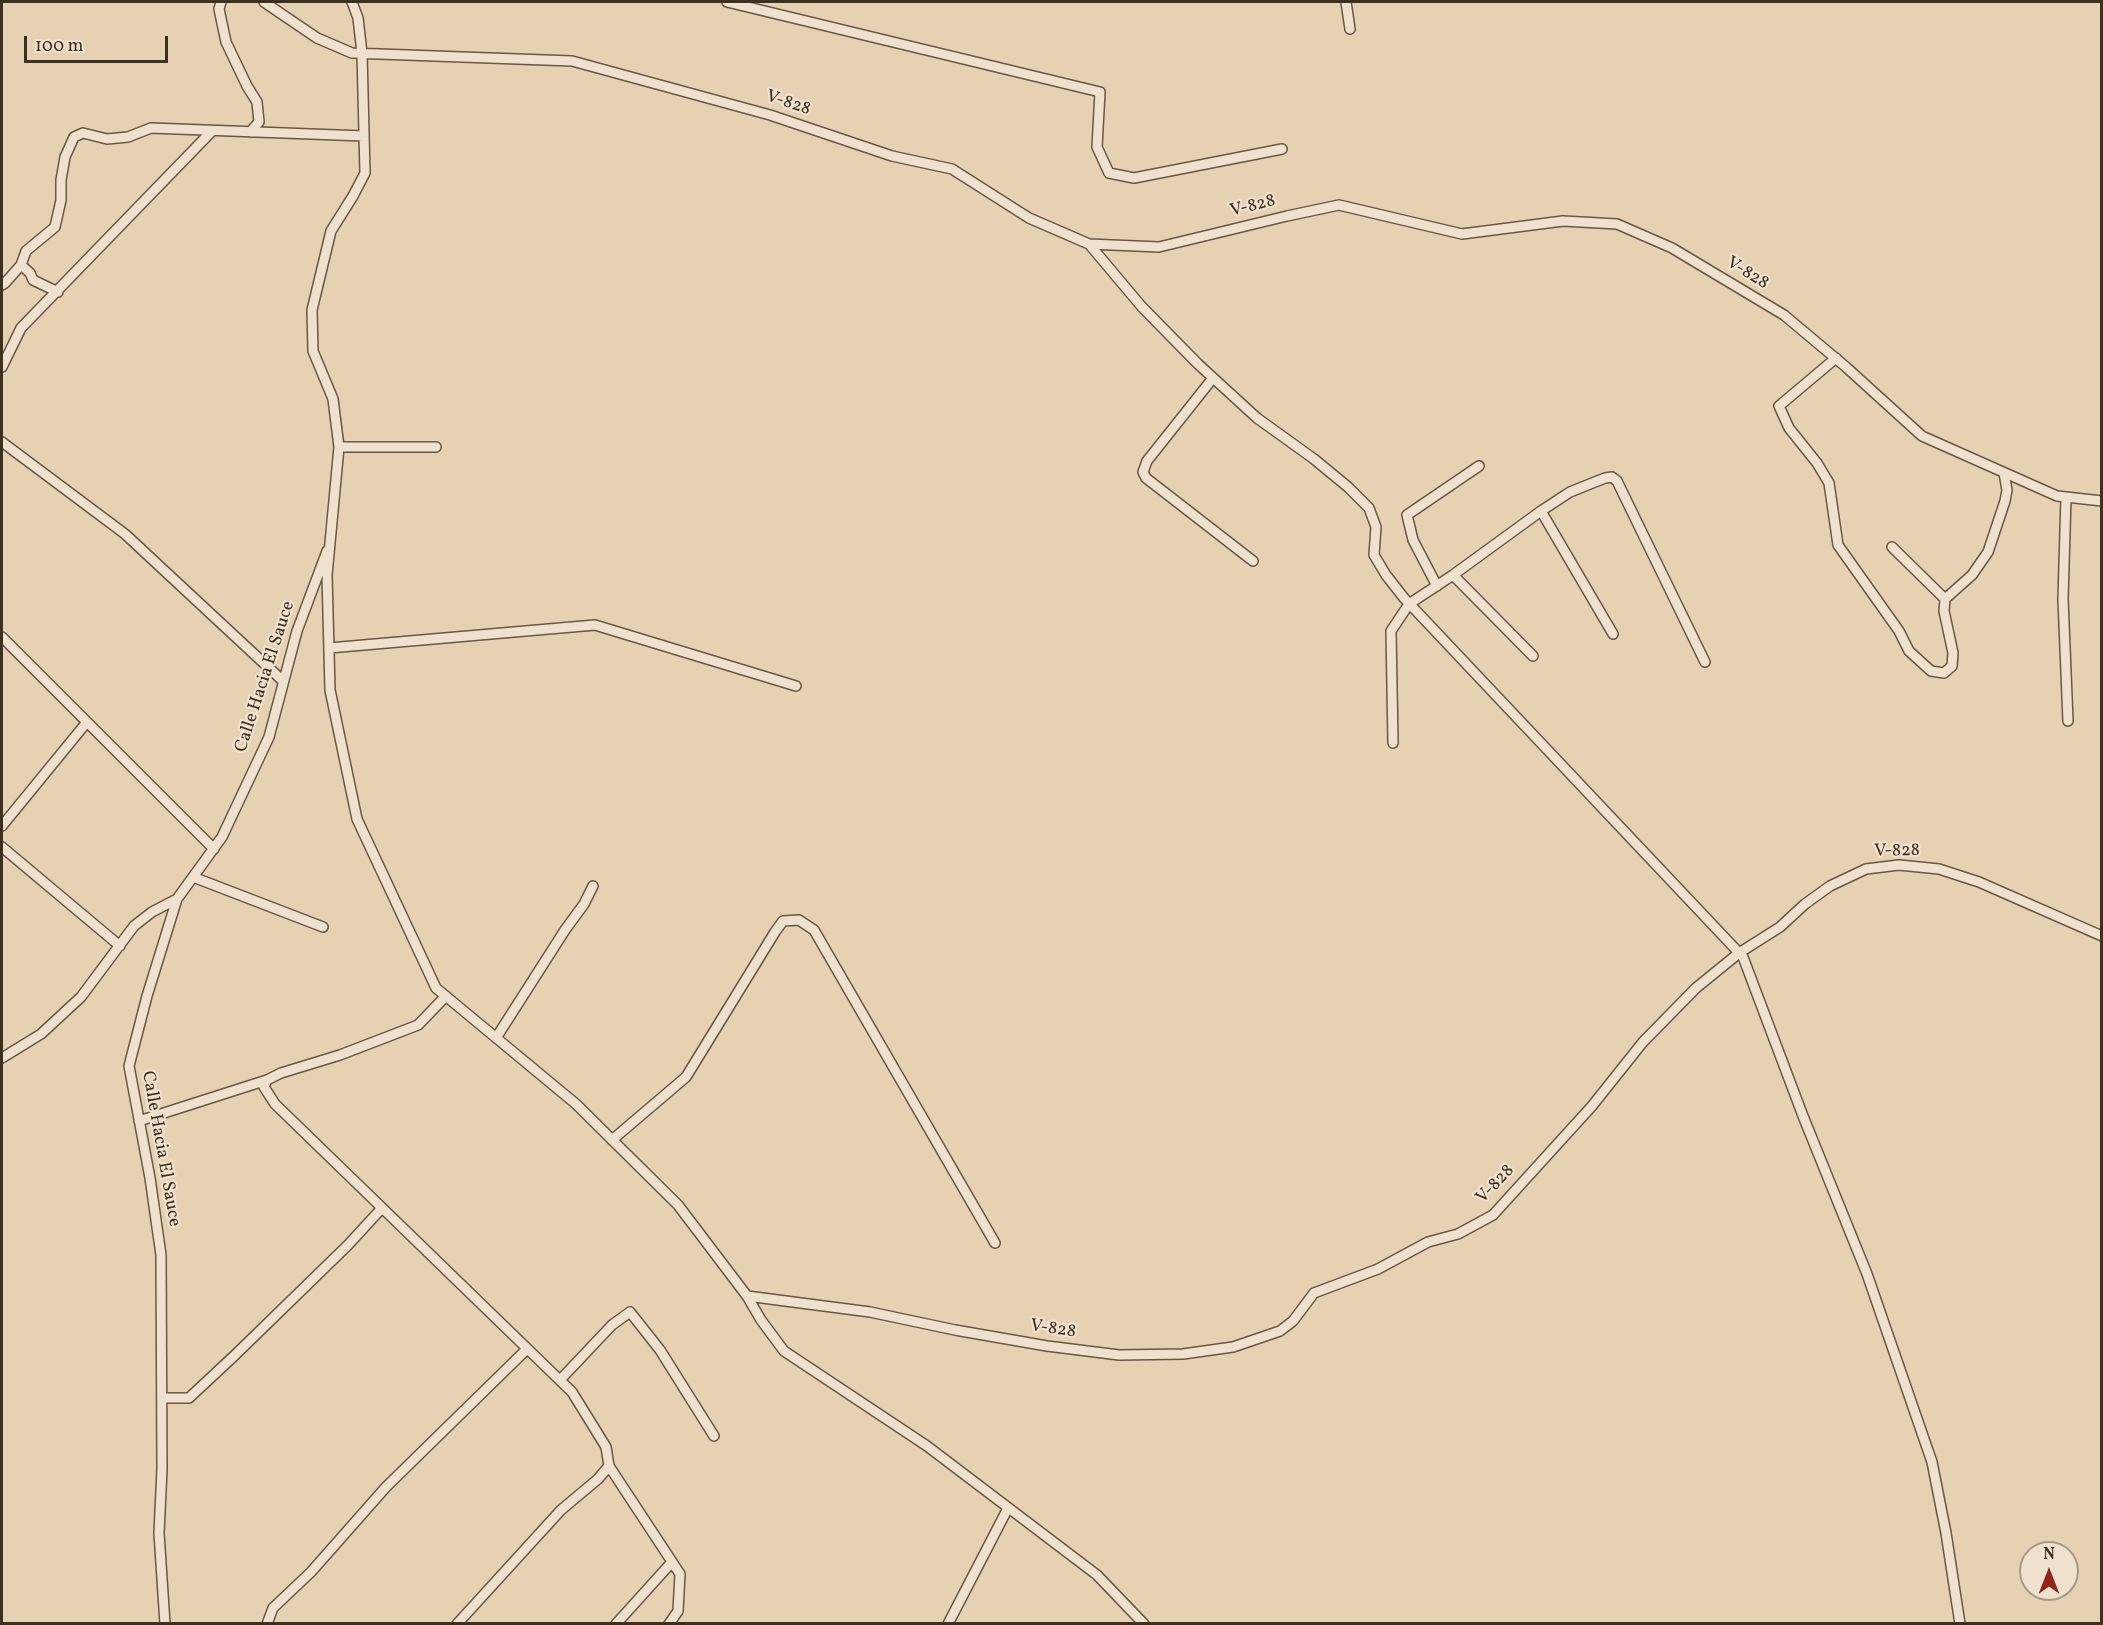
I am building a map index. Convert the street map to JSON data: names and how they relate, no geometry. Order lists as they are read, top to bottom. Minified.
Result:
{"streets":{"street":["V-828","Calle Hacia El Sauce"]},"scale_bar":"100 m","north":"top"}
